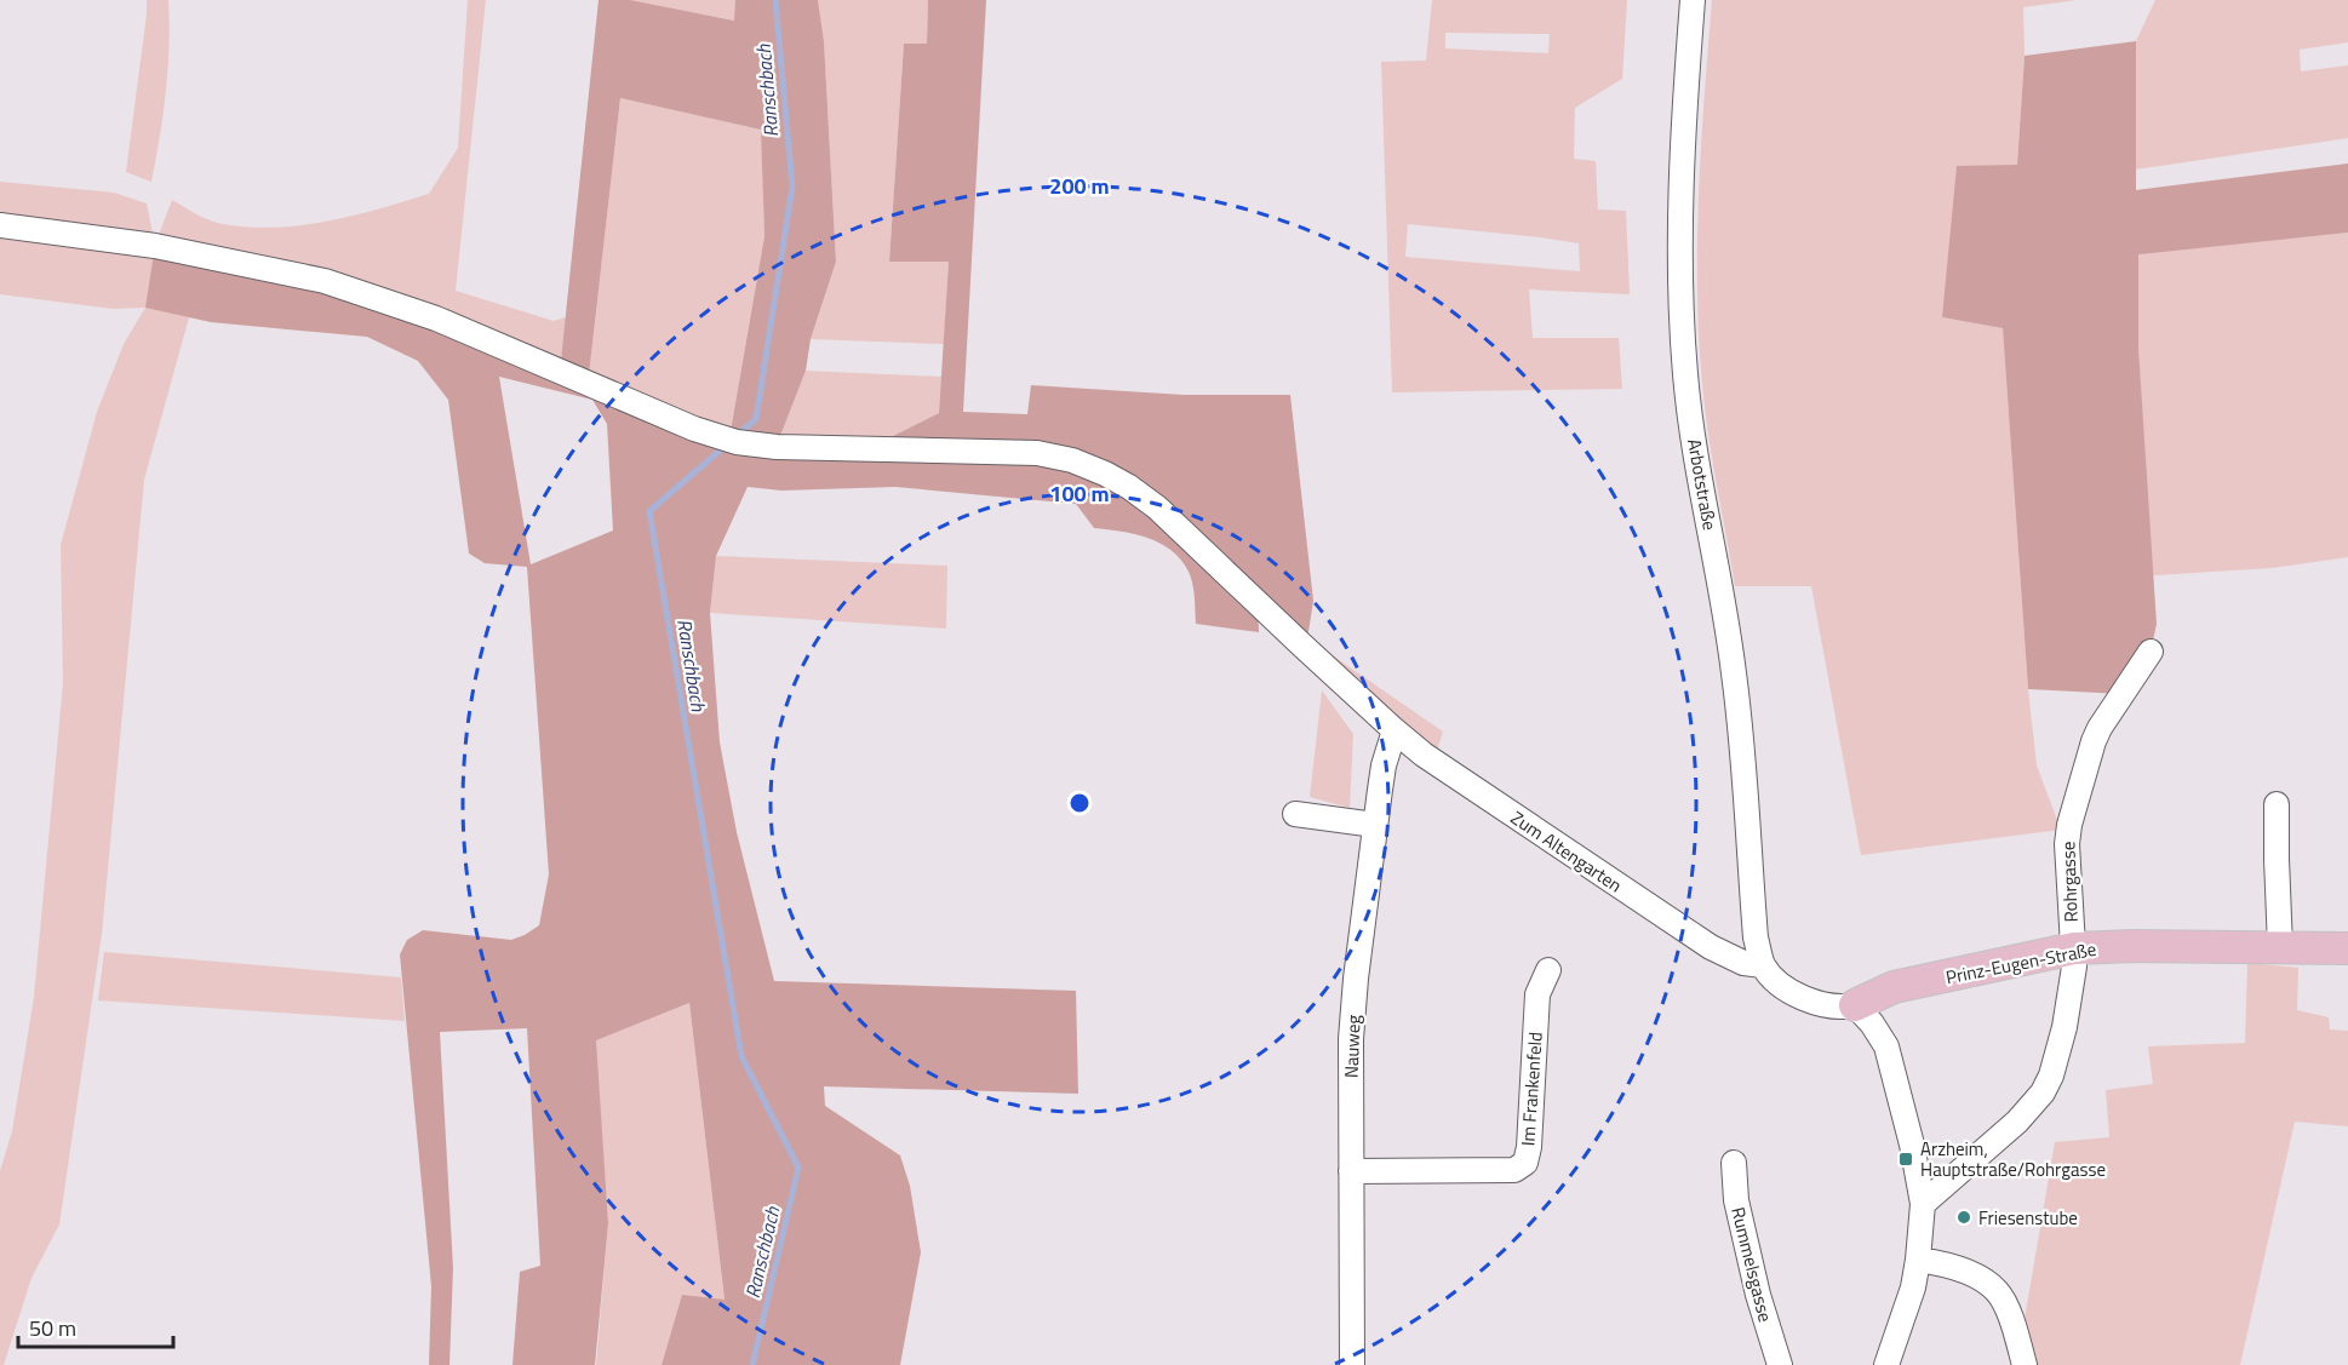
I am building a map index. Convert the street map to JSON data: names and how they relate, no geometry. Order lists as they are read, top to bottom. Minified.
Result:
{"streets":{"main road":["Prinz-Eugen-Straße"],"street":["Arbotstraße","Zum Altengarten","Rohrgasse","Nauweg","Im Frankenfeld","Rummelsgasse"]},"crossings":[["Arbotstraße","Zum Altengarten"],["Zum Altengarten","Prinz-Eugen-Straße"],["Zum Altengarten","Nauweg"],["Rohrgasse","Prinz-Eugen-Straße"],["Nauweg","Im Frankenfeld"]],"water":["Ranschbach"],"places":{"transit":["Arzheim, Hauptstraße/Rohrgasse"],"other":["Friesenstube"]},"scale_bar":"50 m","rings":["200 m","100 m"]}
